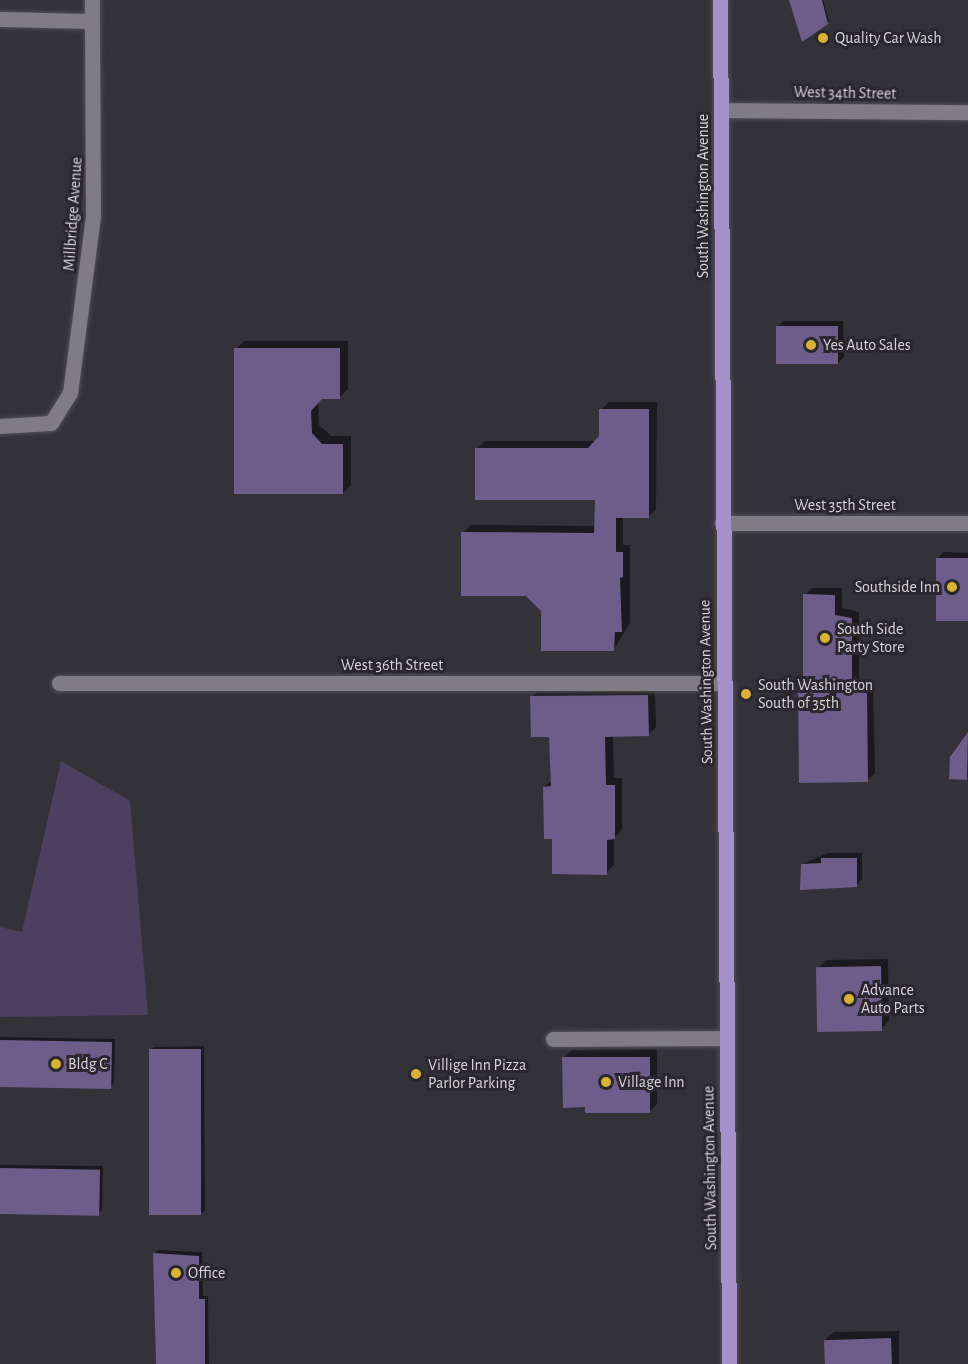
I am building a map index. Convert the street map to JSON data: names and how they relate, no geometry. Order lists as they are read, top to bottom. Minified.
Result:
{"streets":{"main road":["South Washington Avenue"],"street":["West 34th Street","Millbridge Avenue","West 35th Street","West 36th Street"]},"crossings":[["West 34th Street","South Washington Avenue"],["South Washington Avenue","West 35th Street"],["South Washington Avenue","West 36th Street"]],"places":["Quality Car Wash","Yes Auto Sales","Southside Inn","South Side Party Store","South Washington South of 35th","Advance Auto Parts","Bldg C","Villige Inn Pizza Parlor Parking","Village Inn","Office"]}
